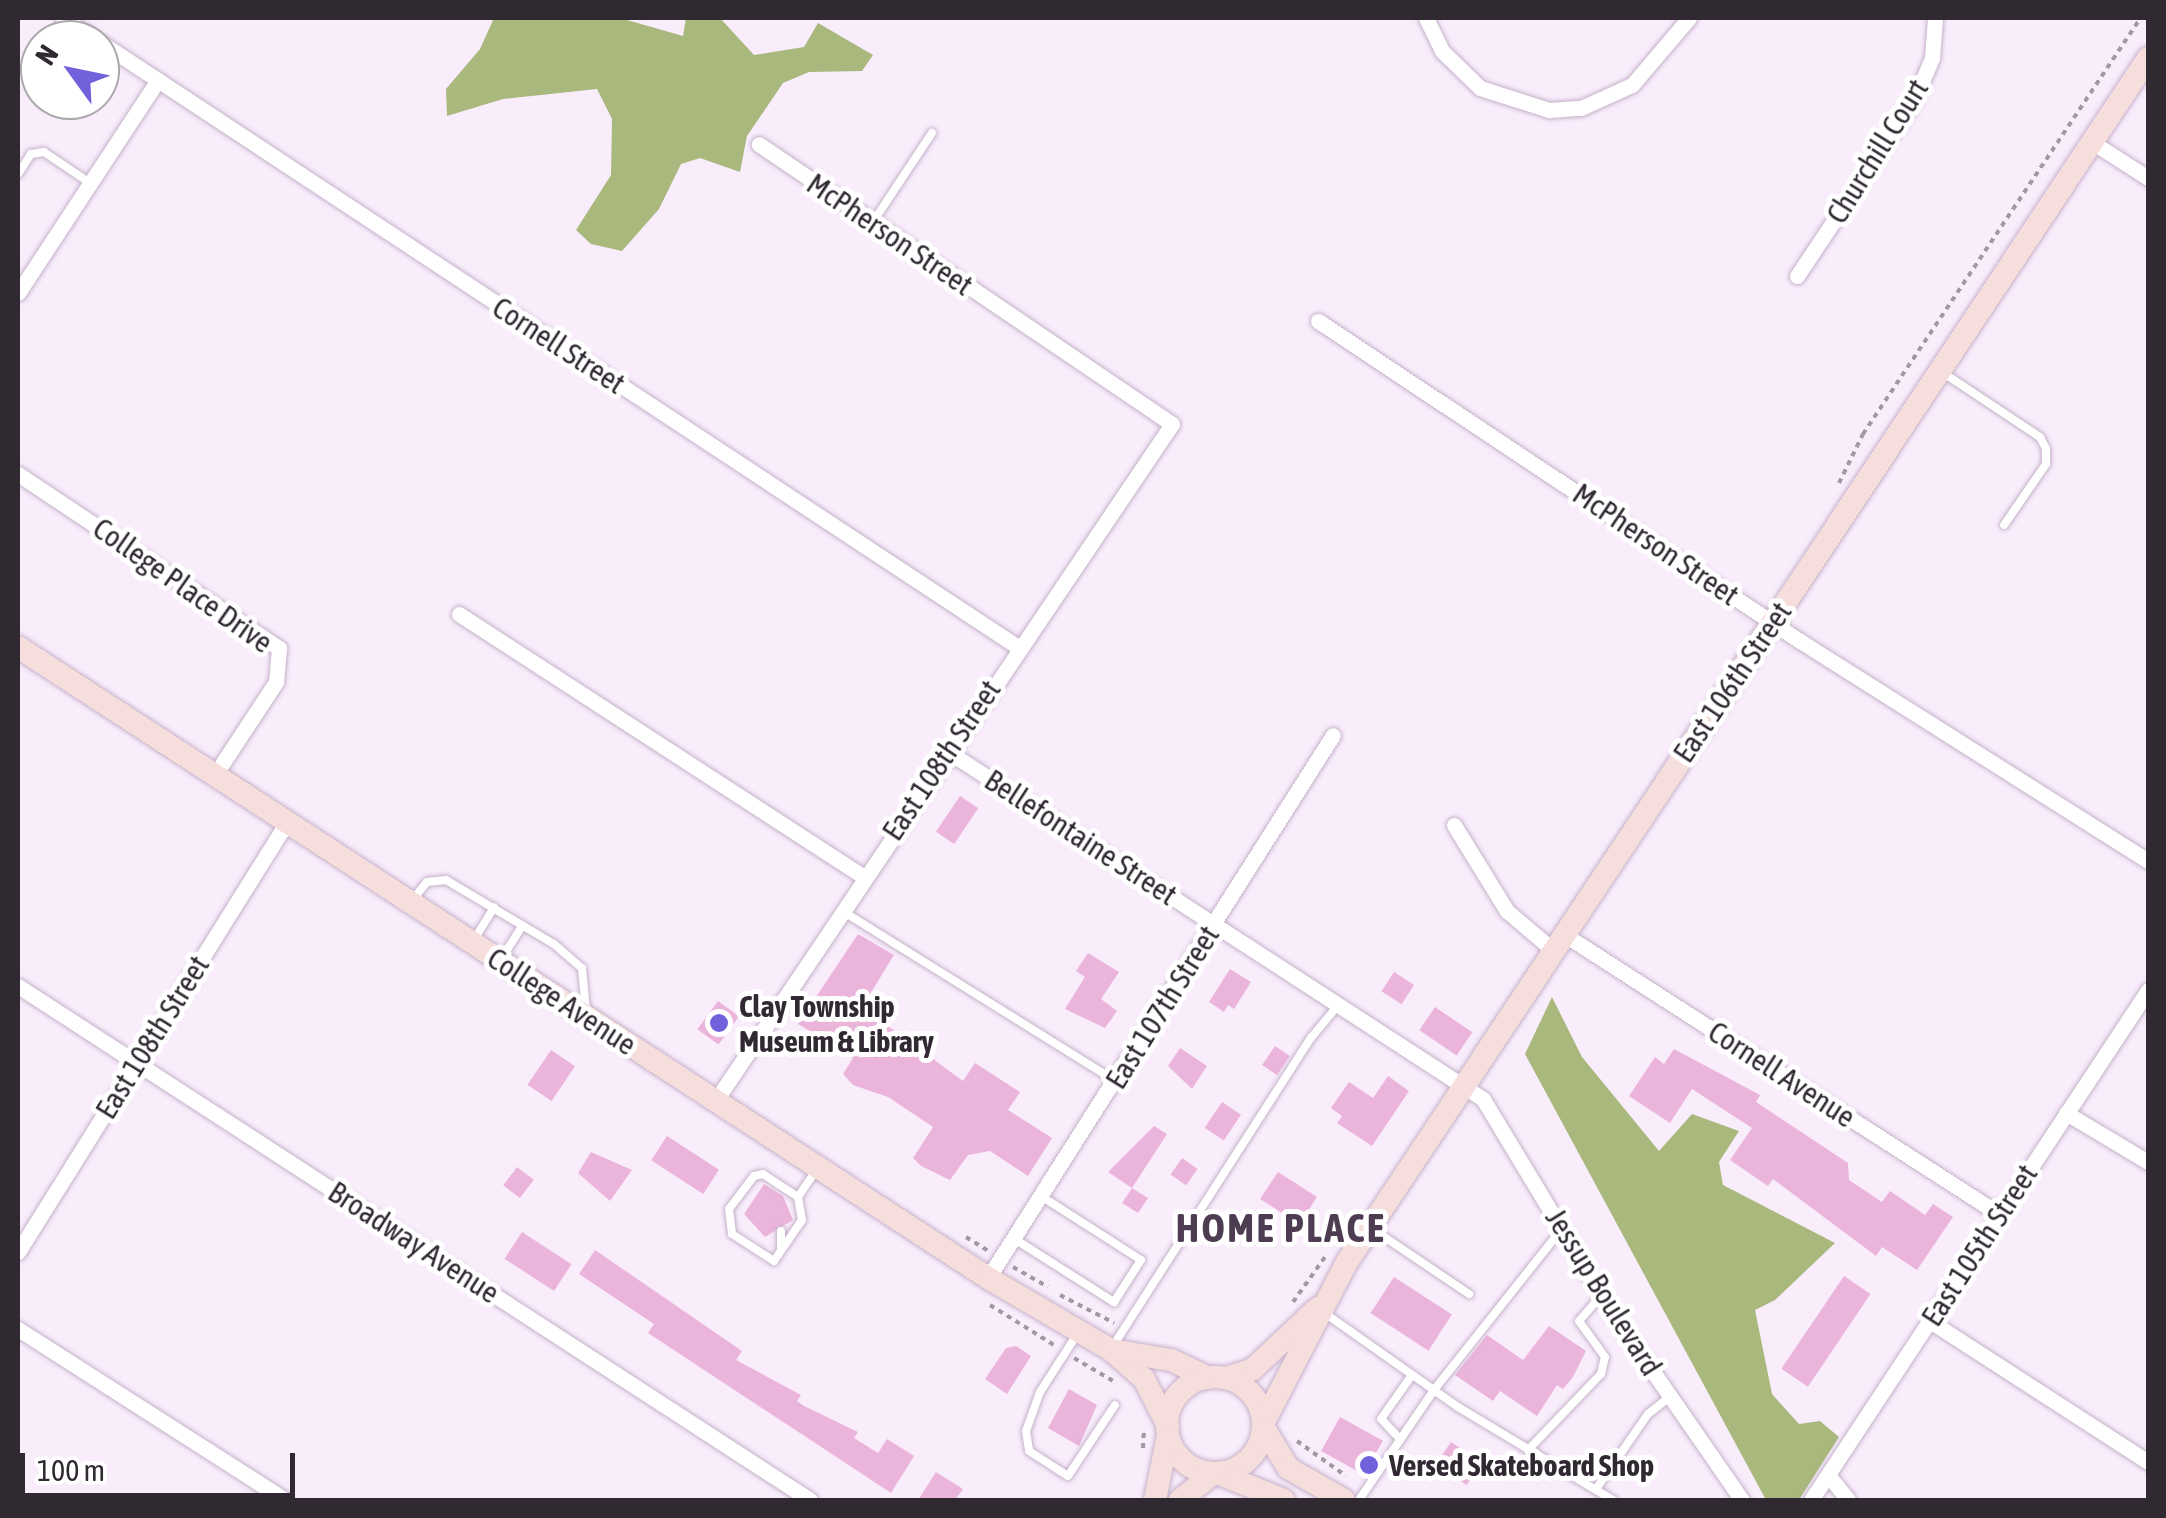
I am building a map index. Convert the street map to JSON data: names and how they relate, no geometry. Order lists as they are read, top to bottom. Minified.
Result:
{"streets":{"main road":["East 106th Street","College Avenue"],"street":["Churchill Court","McPherson Street","Cornell Street","College Place Drive","East 108th Street","Bellefontaine Street","East 107th Street","Cornell Avenue","Broadway Avenue","East 105th Street","Jessup Boulevard"]},"crossings":[["McPherson Street","East 106th Street"],["McPherson Street","East 108th Street"],["Cornell Street","East 108th Street"],["College Place Drive","College Avenue"],["East 106th Street","Bellefontaine Street"],["East 106th Street","College Avenue"],["East 106th Street","Cornell Avenue"],["East 106th Street","Jessup Boulevard"],["East 108th Street","Bellefontaine Street"],["East 108th Street","College Avenue"],["East 108th Street","Broadway Avenue"],["Bellefontaine Street","East 107th Street"],["Bellefontaine Street","Jessup Boulevard"],["College Avenue","East 107th Street"],["Cornell Avenue","East 105th Street"]],"districts":["HOME PLACE"],"places":["Clay Township Museum & Library","Versed Skateboard Shop"],"scale_bar":"100 m","north":"top left"}
